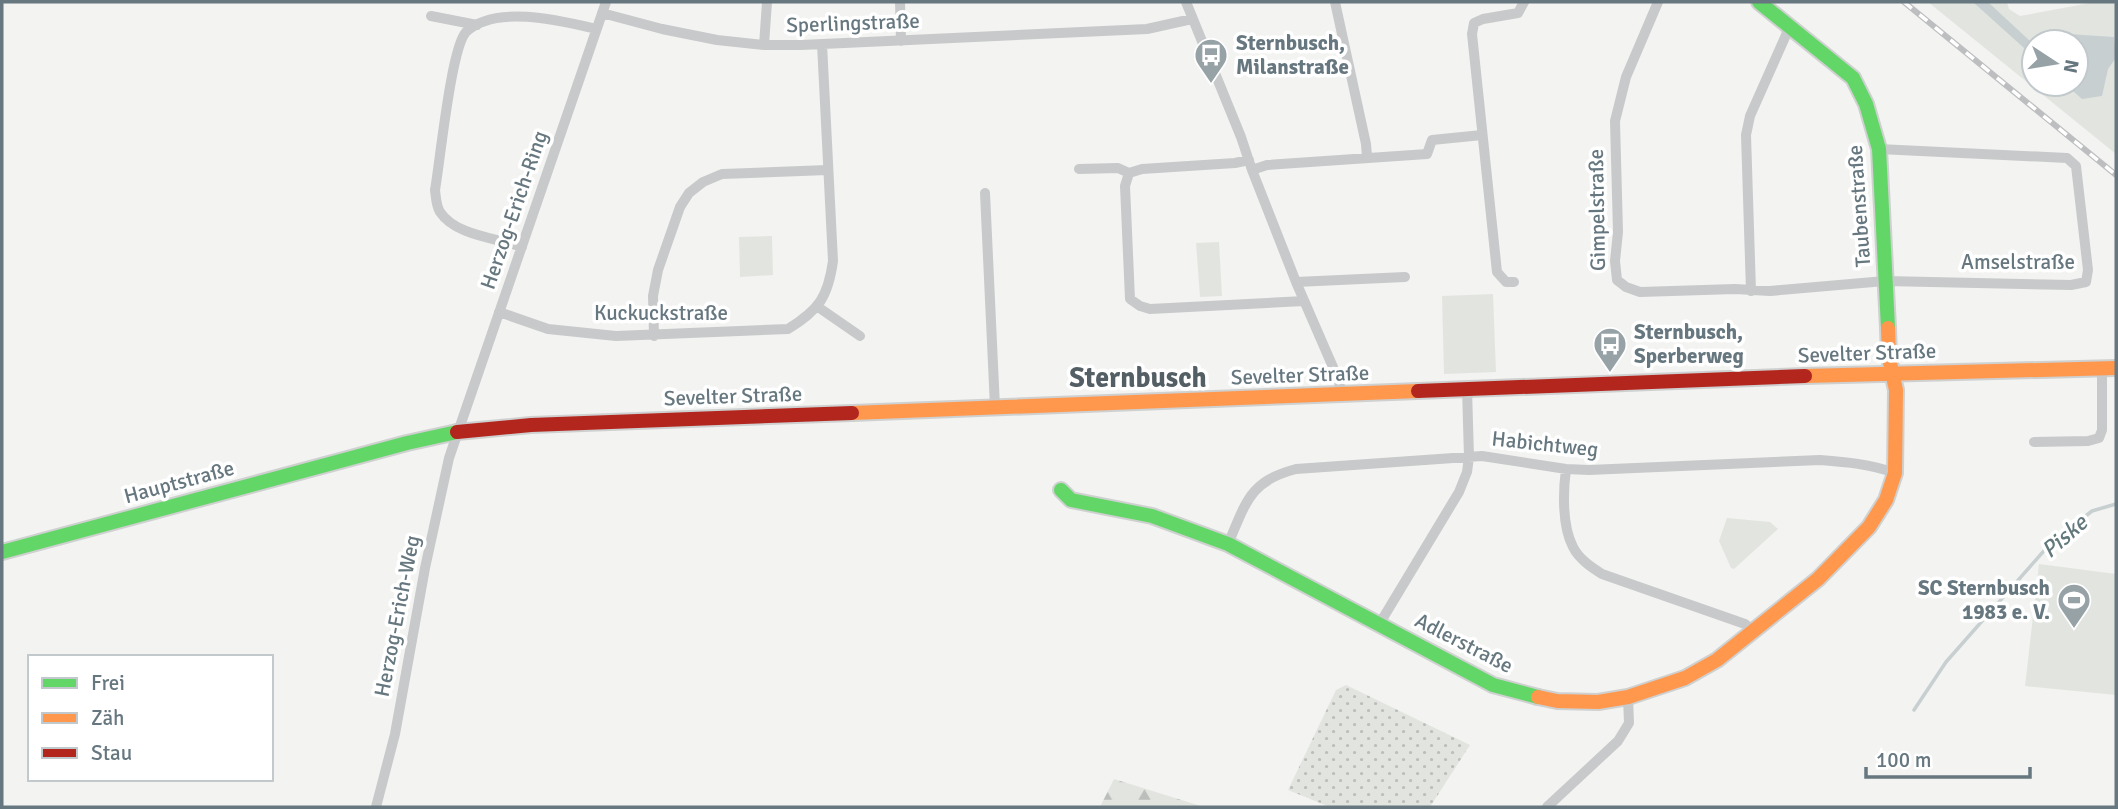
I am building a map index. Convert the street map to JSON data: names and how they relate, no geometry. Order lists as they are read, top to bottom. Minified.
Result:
{"streets":{"street":["Sperlingstraße","Taubenstraße","Herzog-Erich-Ring","Gimpelstraße","Amselstraße","Kuckuckstraße","Sevelter Straße","Habichtweg","Hauptstraße","Herzog-Erich-Weg","Adlerstraße"]},"crossings":[["Sperlingstraße","Herzog-Erich-Ring"],["Taubenstraße","Gimpelstraße"],["Taubenstraße","Amselstraße"],["Taubenstraße","Sevelter Straße"],["Taubenstraße","Adlerstraße"],["Herzog-Erich-Ring","Kuckuckstraße"],["Herzog-Erich-Ring","Sevelter Straße"],["Herzog-Erich-Ring","Herzog-Erich-Weg"],["Gimpelstraße","Amselstraße"],["Sevelter Straße","Hauptstraße"],["Sevelter Straße","Herzog-Erich-Weg"],["Sevelter Straße","Adlerstraße"],["Habichtweg","Adlerstraße"]],"districts":["Sternbusch"],"water":["Piske"],"places":{"bus stop":["Sternbusch, Milanstraße","Sternbusch, Sperberweg"],"sports":["SC Sternbusch 1983 e. V."]},"legend":["Frei","Zäh","Stau"],"scale_bar":"100 m","north":"right"}
